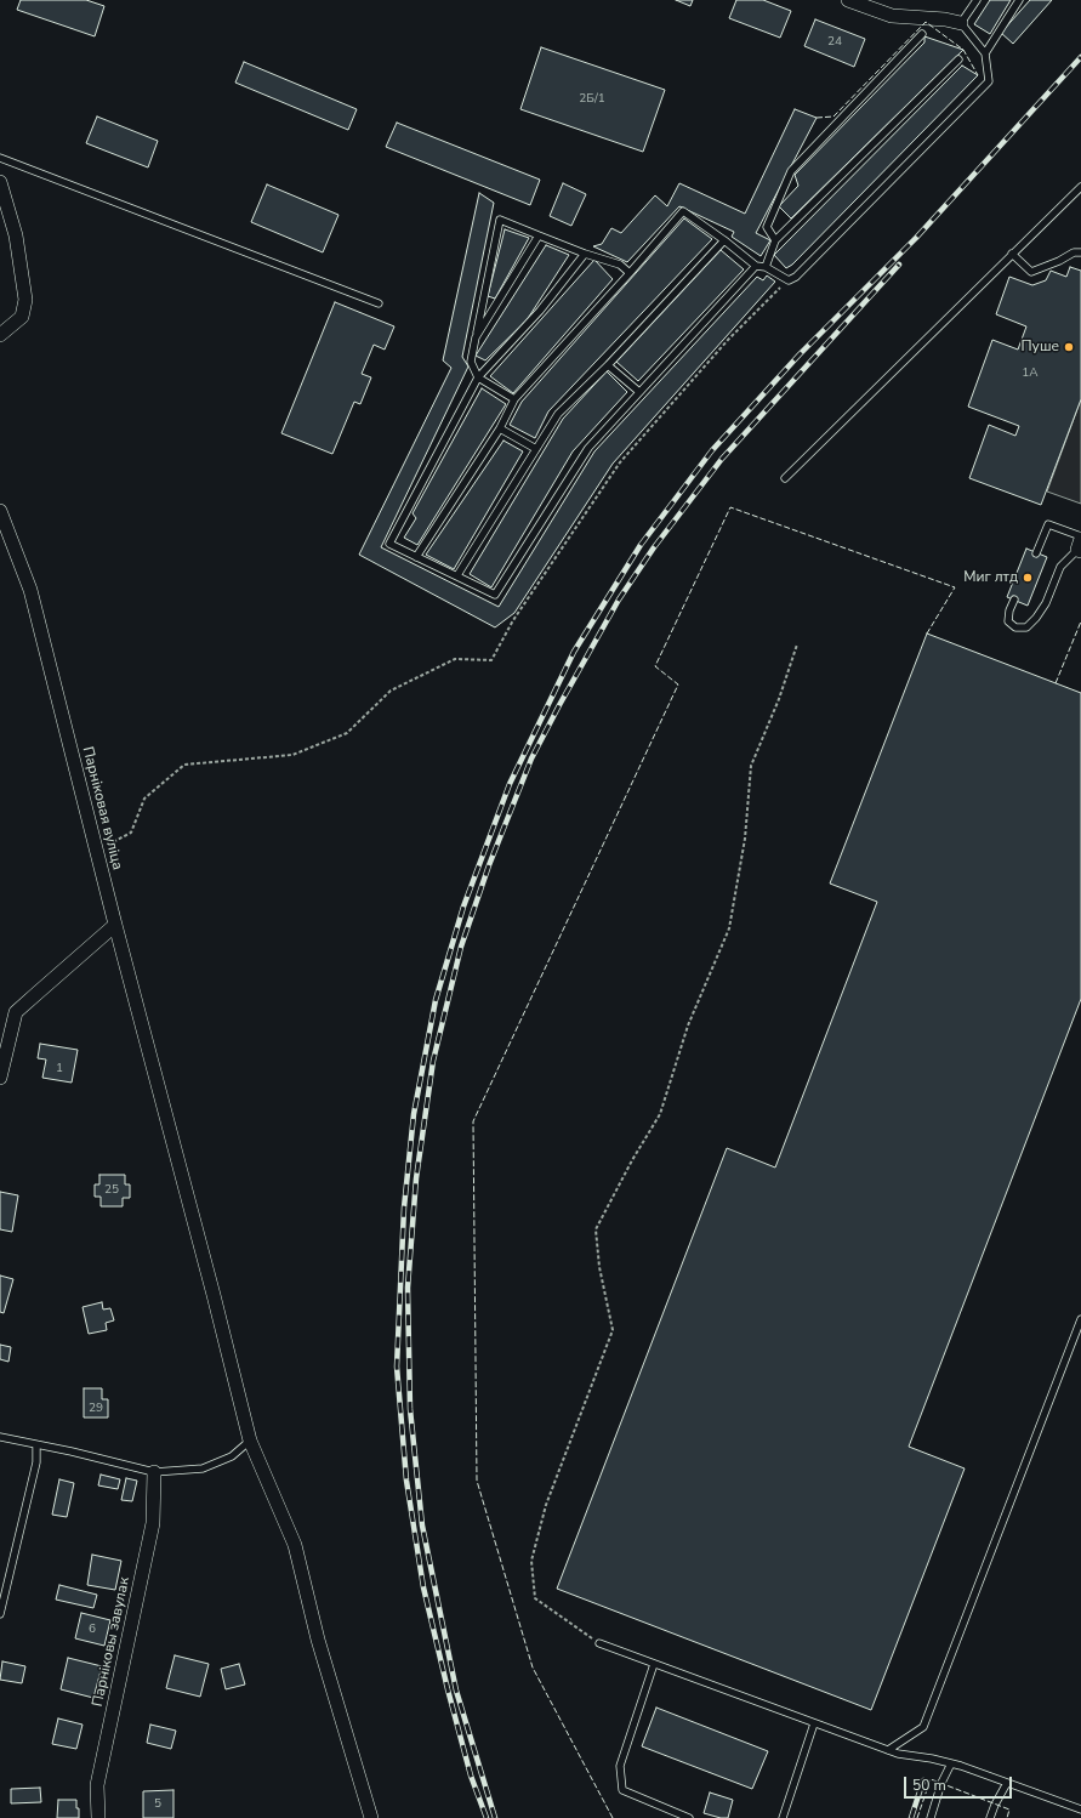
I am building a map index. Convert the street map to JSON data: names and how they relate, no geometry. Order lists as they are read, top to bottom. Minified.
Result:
{"streets":{"street":["Парніковая вуліца","Парніковы завулак"]},"places":["Пуше","Миг лтд"],"house_numbers":["24","2Б/1","1А","1","25","29","6","5"],"scale_bar":"50 m"}
